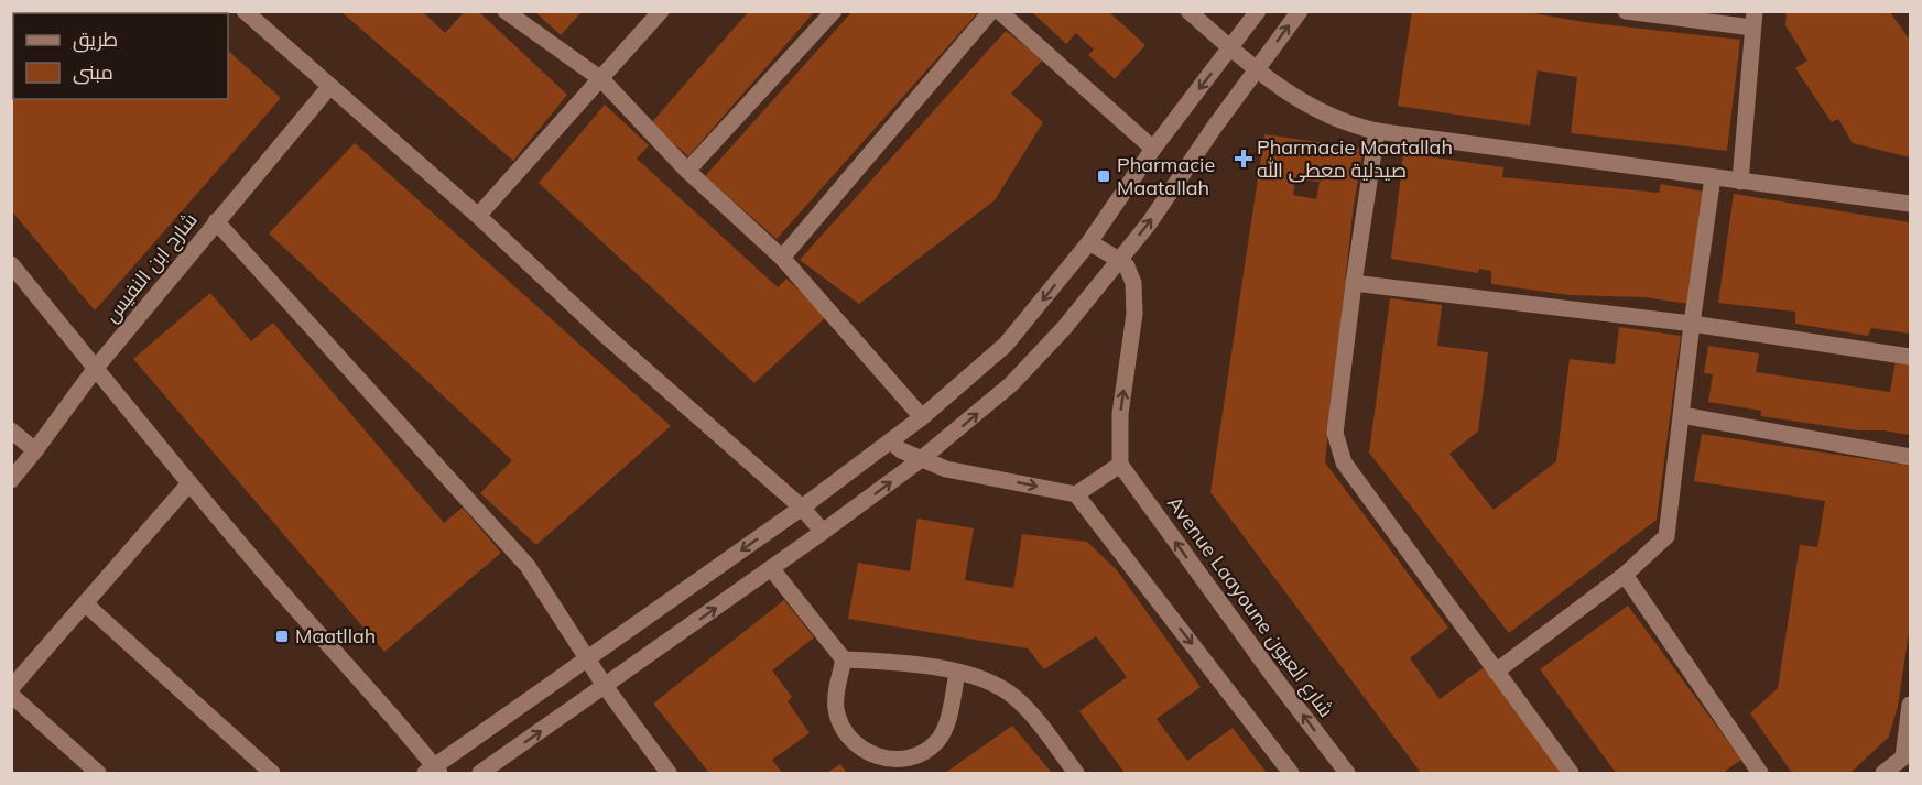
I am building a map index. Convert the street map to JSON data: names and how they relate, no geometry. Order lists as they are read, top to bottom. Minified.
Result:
{"streets":{"street":["شارح ابن النفيس","Avenue Laayoune شارع العيون"]},"places":{"health":["Pharmacie Maatallah صيدلية معطى الله"],"transit":["Pharmacie Maatallah","Maatllah"]},"legend":["طريق","مبنى"]}
